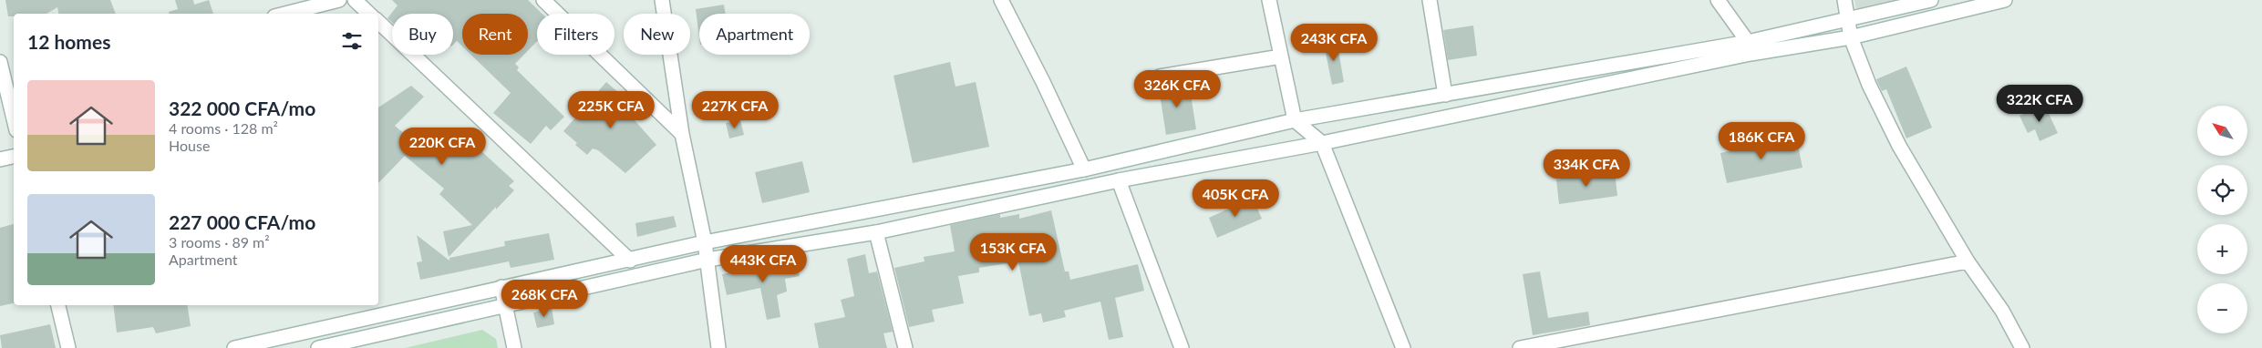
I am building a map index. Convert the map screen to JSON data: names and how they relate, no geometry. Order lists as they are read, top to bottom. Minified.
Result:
{"north":"top left","page":{"chip":["Buy","Rent","Filters","New","Apartment"],"heading":"12 homes","price":["243K CFA","326K CFA","322K CFA","225K CFA","227K CFA","186K CFA","220K CFA","334K CFA","405K CFA","153K CFA","443K CFA","268K CFA"],"list":[{"name":"322 000 CFA/mo","note":"4 rooms · 128 m² · House"},{"name":"227 000 CFA/mo","note":"3 rooms · 89 m² · Apartment"}],"map_buttons":["+","−"]}}
